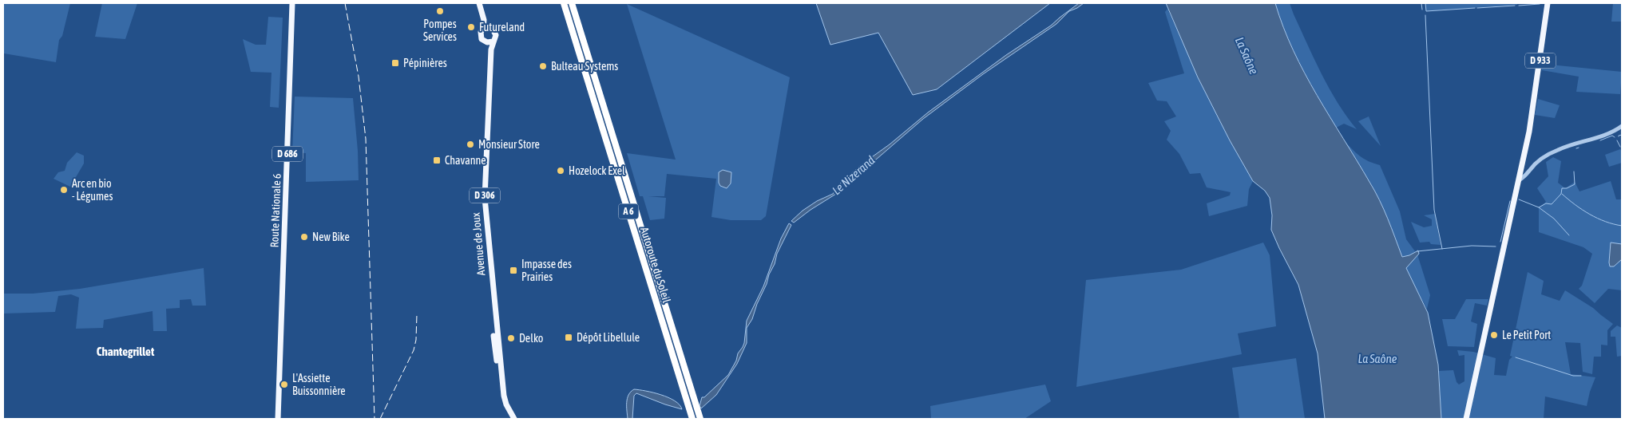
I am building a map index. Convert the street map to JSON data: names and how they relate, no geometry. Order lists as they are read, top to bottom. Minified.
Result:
{"streets":{"highway":["A 6","Autoroute du Soleil"],"main road":["D 933","D 686","D 306","Route Nationale 6","Avenue de Joux"]},"districts":["Chantegrillet"],"water":["La Saône","Le Nizerand"],"places":{"other":["Pompes Services","Futureland","Bulteau Systems","Monsieur Store","Hozelock Exel","Arc en bio - Légumes","New Bike","Le Petit Port","Delko","L'Assiette Buissonnière"],"transit":["Pépinières","Chavanne","Impasse des Prairies","Dépôt Libellule"]}}
